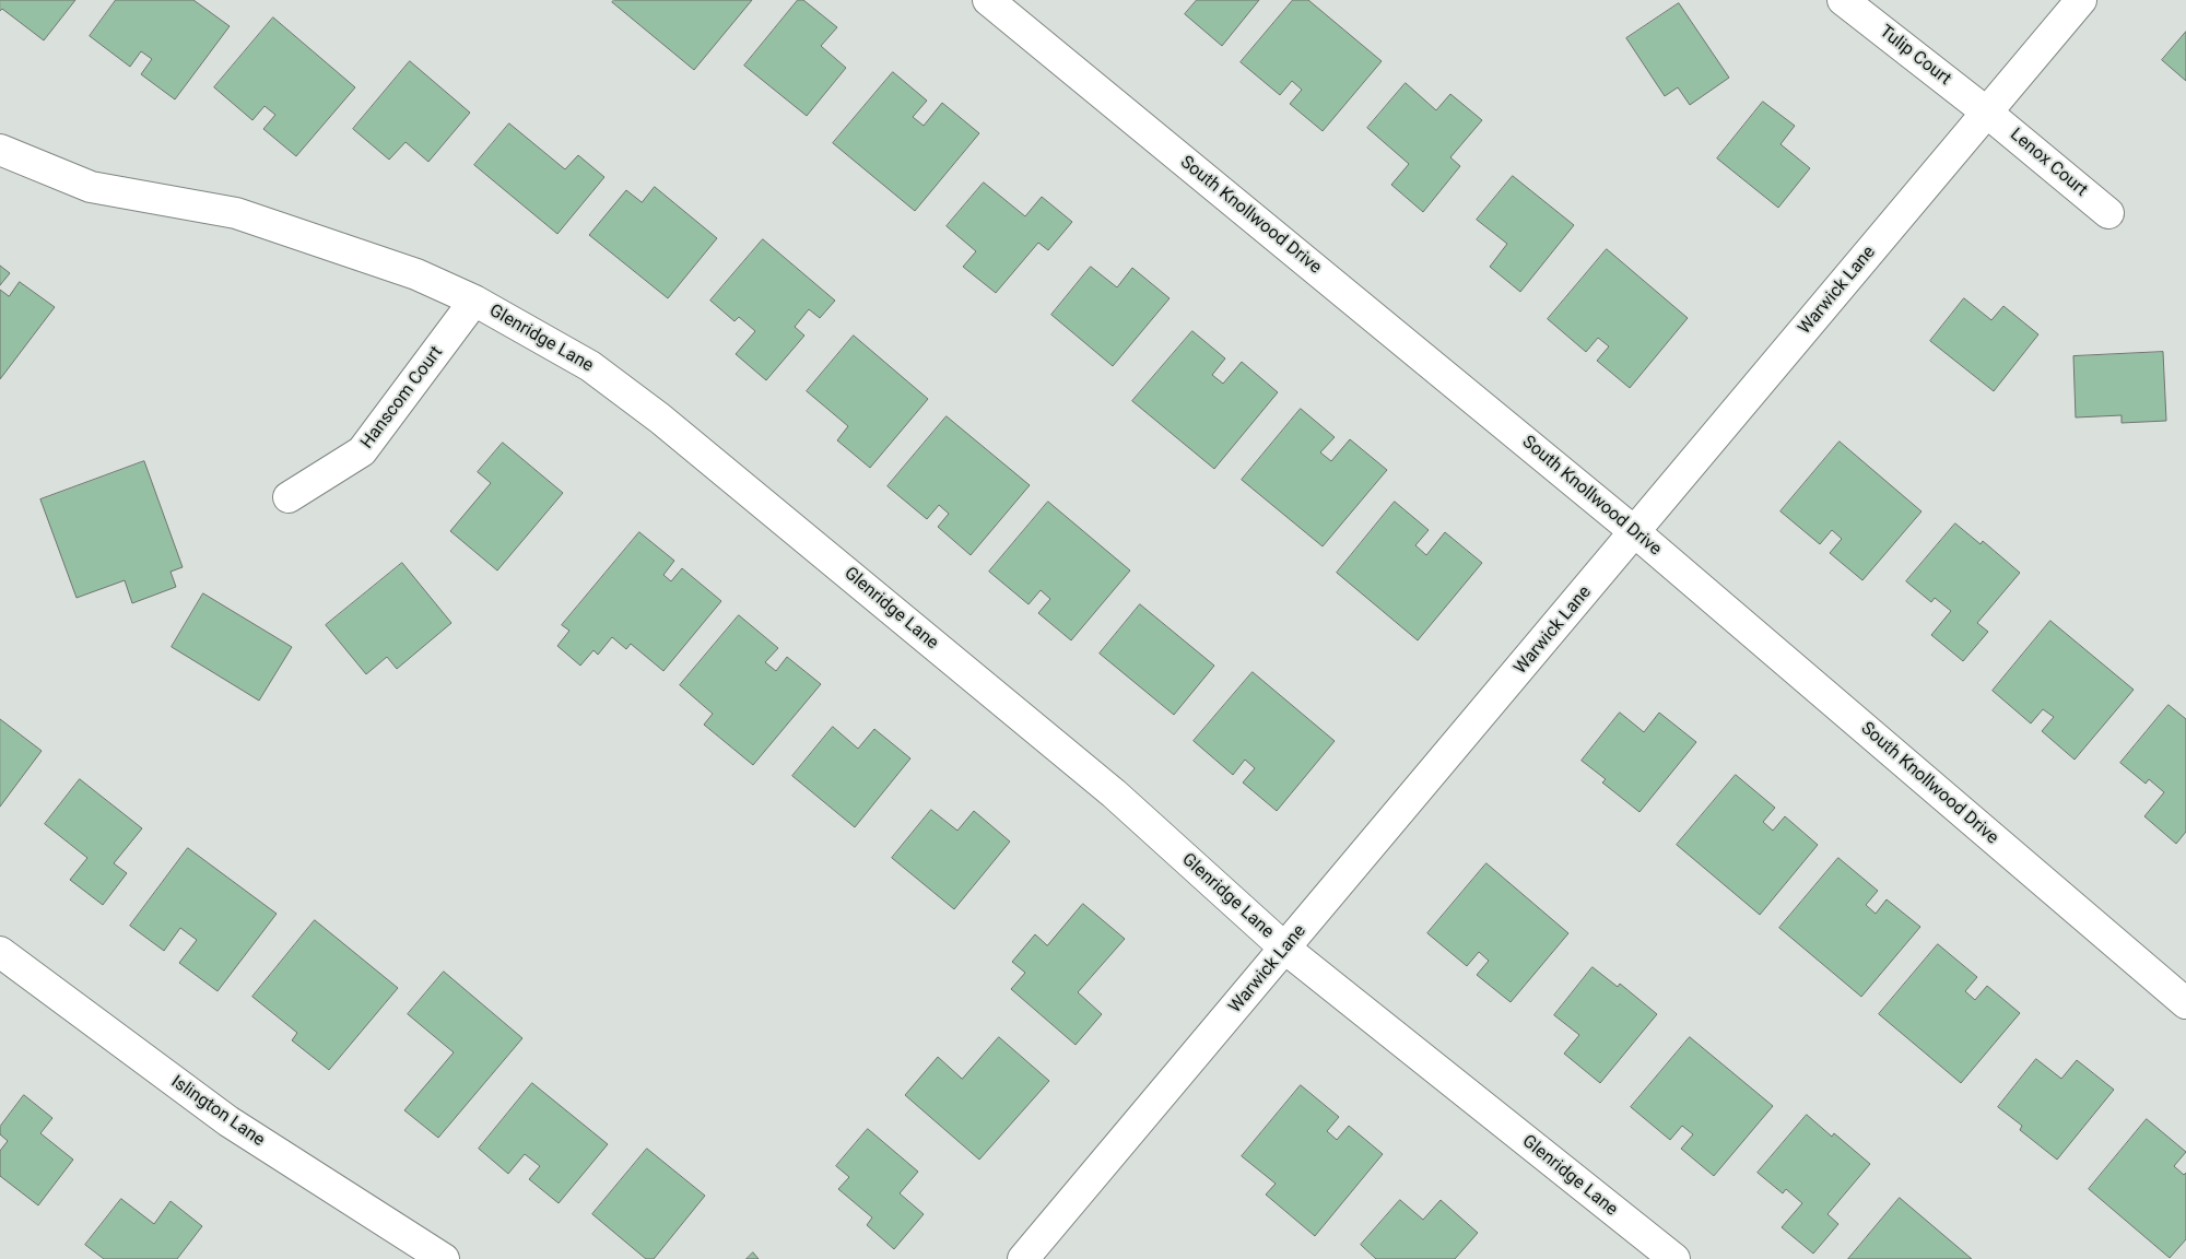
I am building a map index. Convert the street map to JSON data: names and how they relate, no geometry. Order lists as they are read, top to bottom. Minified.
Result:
{"streets":{"street":["Tulip Court","Lenox Court","South Knollwood Drive","Warwick Lane","Glenridge Lane","Hanscom Court","Islington Lane"]},"crossings":[["Tulip Court","Lenox Court"],["Tulip Court","Warwick Lane"],["Lenox Court","Warwick Lane"],["South Knollwood Drive","Warwick Lane"],["Warwick Lane","Glenridge Lane"],["Glenridge Lane","Hanscom Court"]]}
